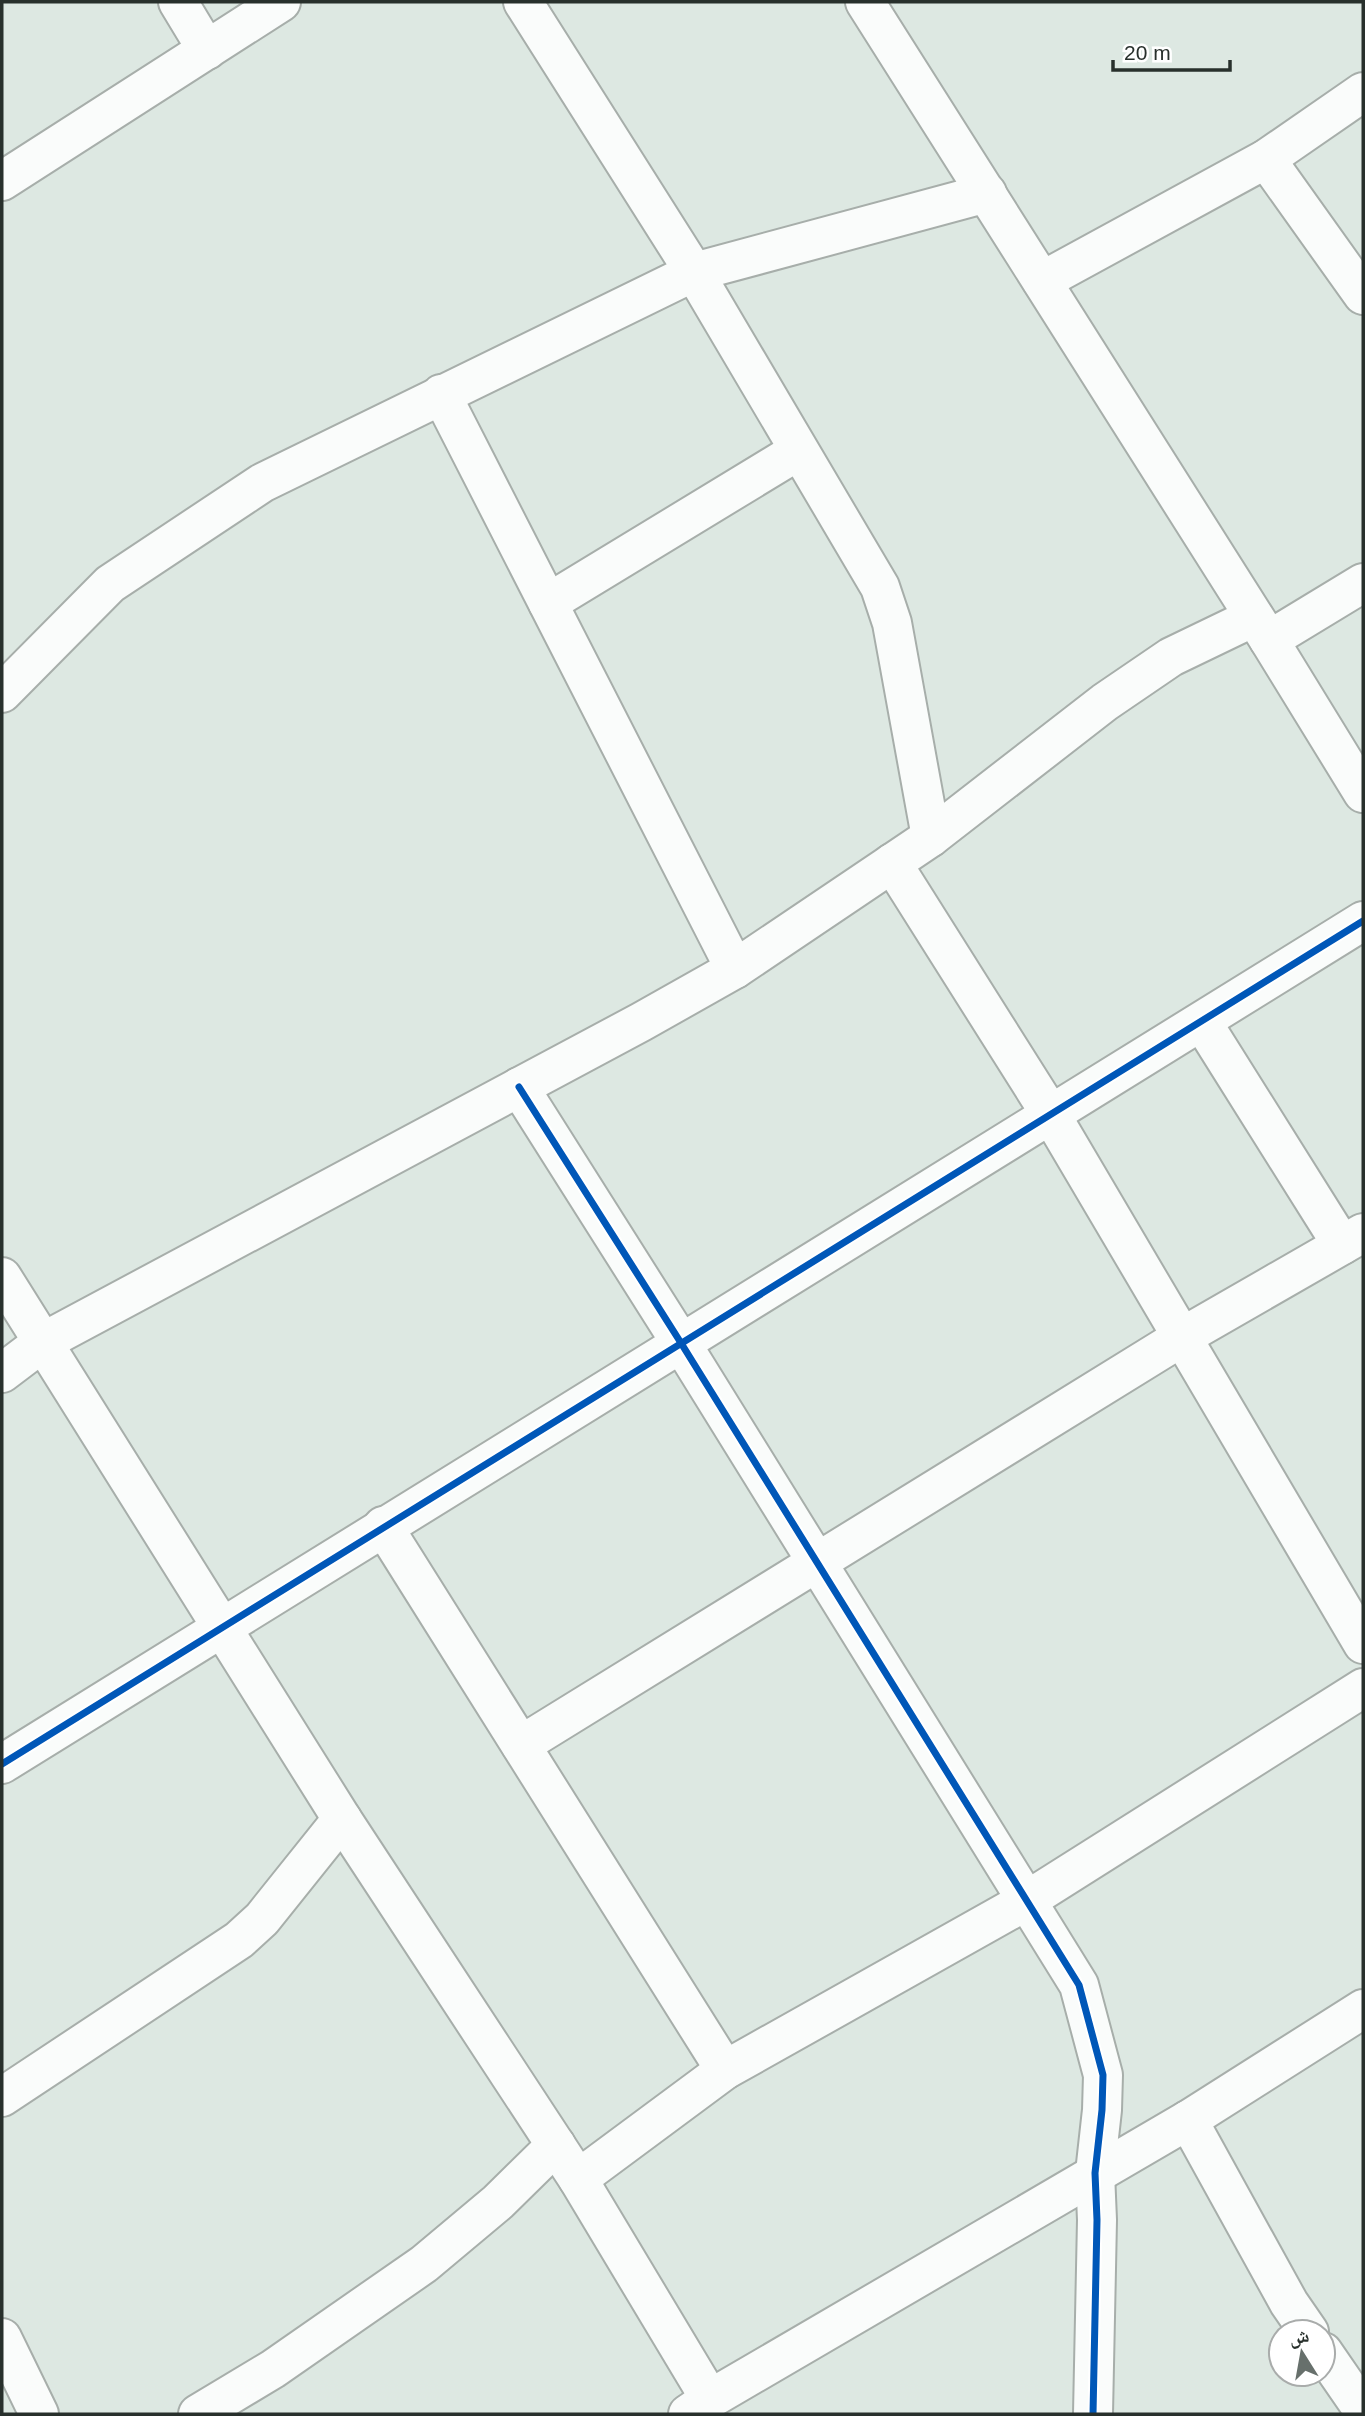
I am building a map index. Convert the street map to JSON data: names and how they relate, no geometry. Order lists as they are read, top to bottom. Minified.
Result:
{"scale_bar":"20 m","north":"top"}
